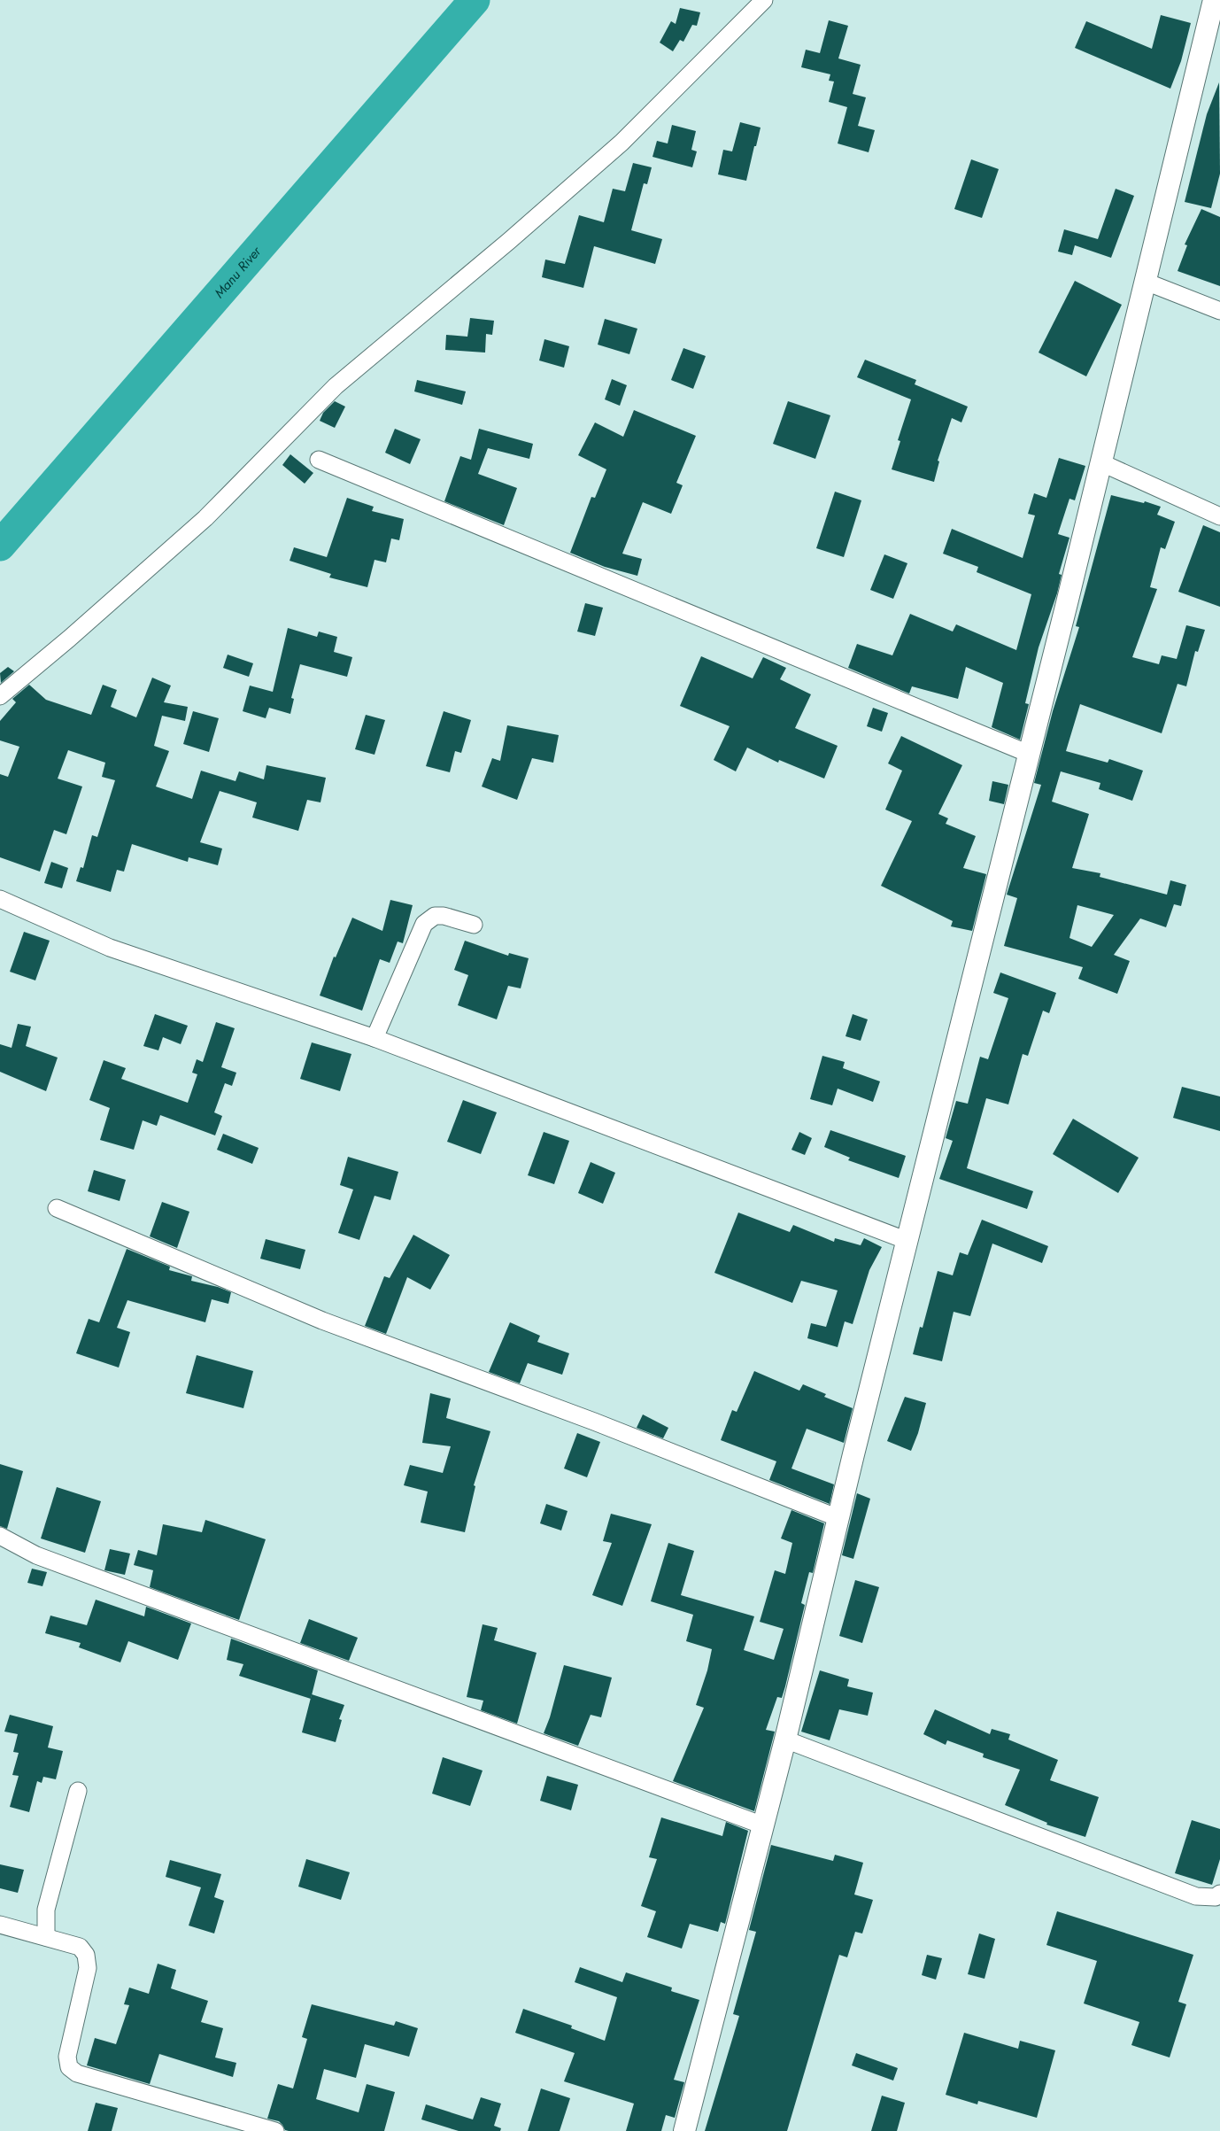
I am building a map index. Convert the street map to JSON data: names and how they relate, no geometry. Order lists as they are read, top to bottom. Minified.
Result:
{"water":["Manu River"]}
